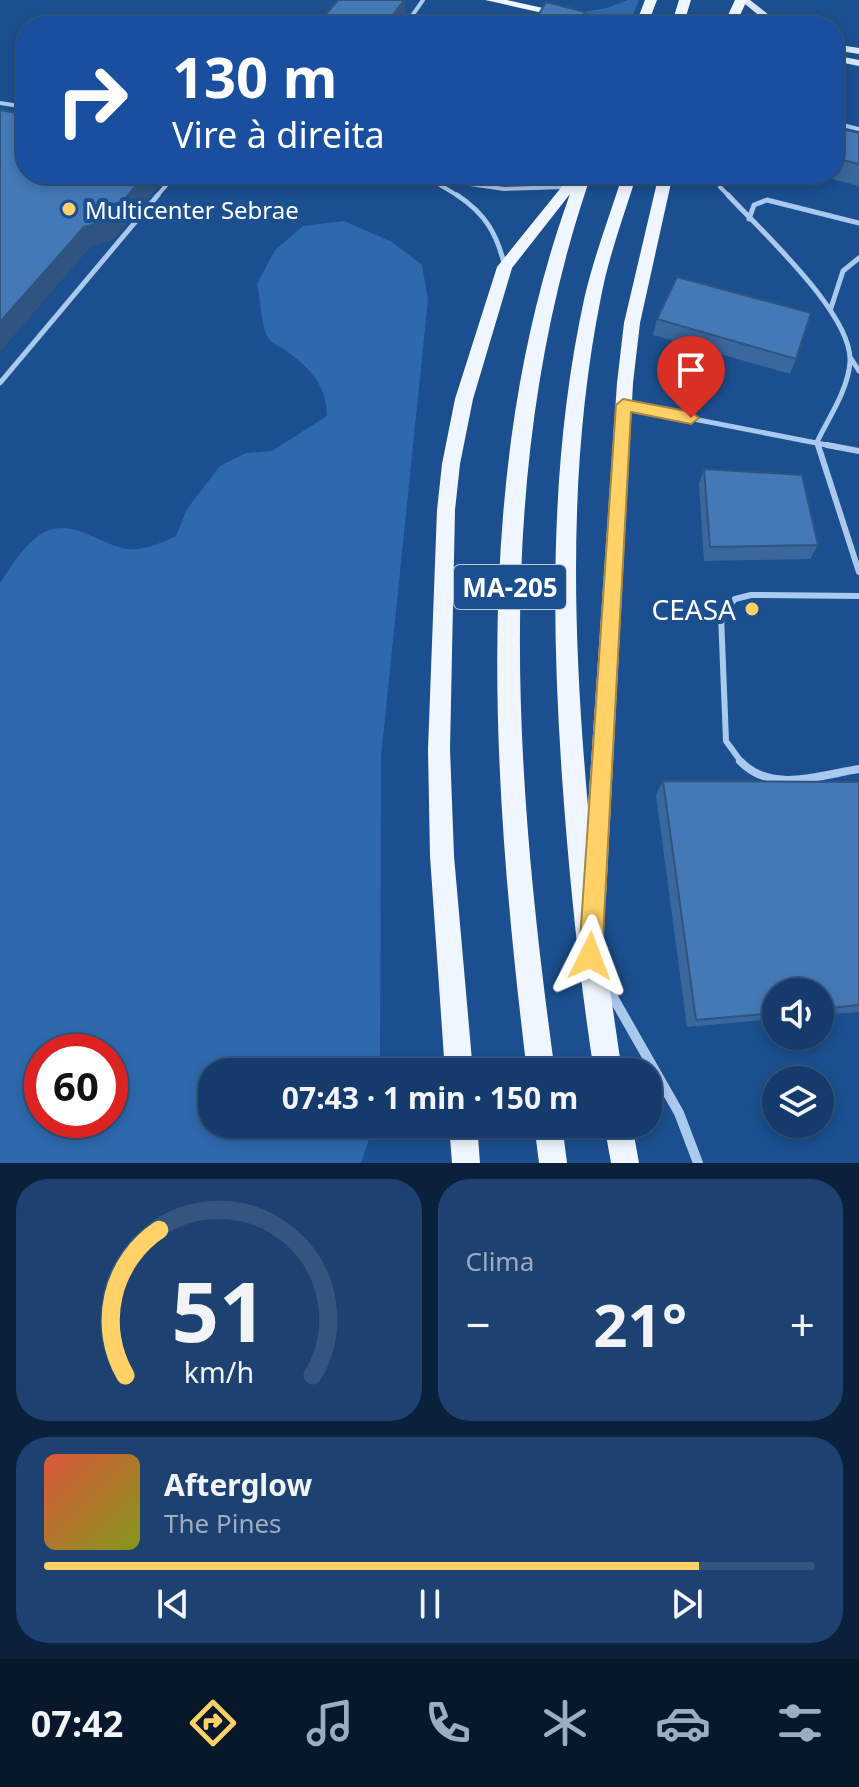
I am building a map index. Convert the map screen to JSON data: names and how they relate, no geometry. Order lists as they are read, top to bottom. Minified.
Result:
{"streets":{"main road":["MA-205"]},"places":["Multicenter Sebrae","CEASA"],"page":{"turn":["130 m","Vire à direita"],"limit":"60","trip":"07:43 · 1 min · 150 m","tile":"Clima","heat":["−","21°","+"],"song":["Afterglow","The Pines"],"tabs":"07:42","gauge":["51","km/h"]}}
